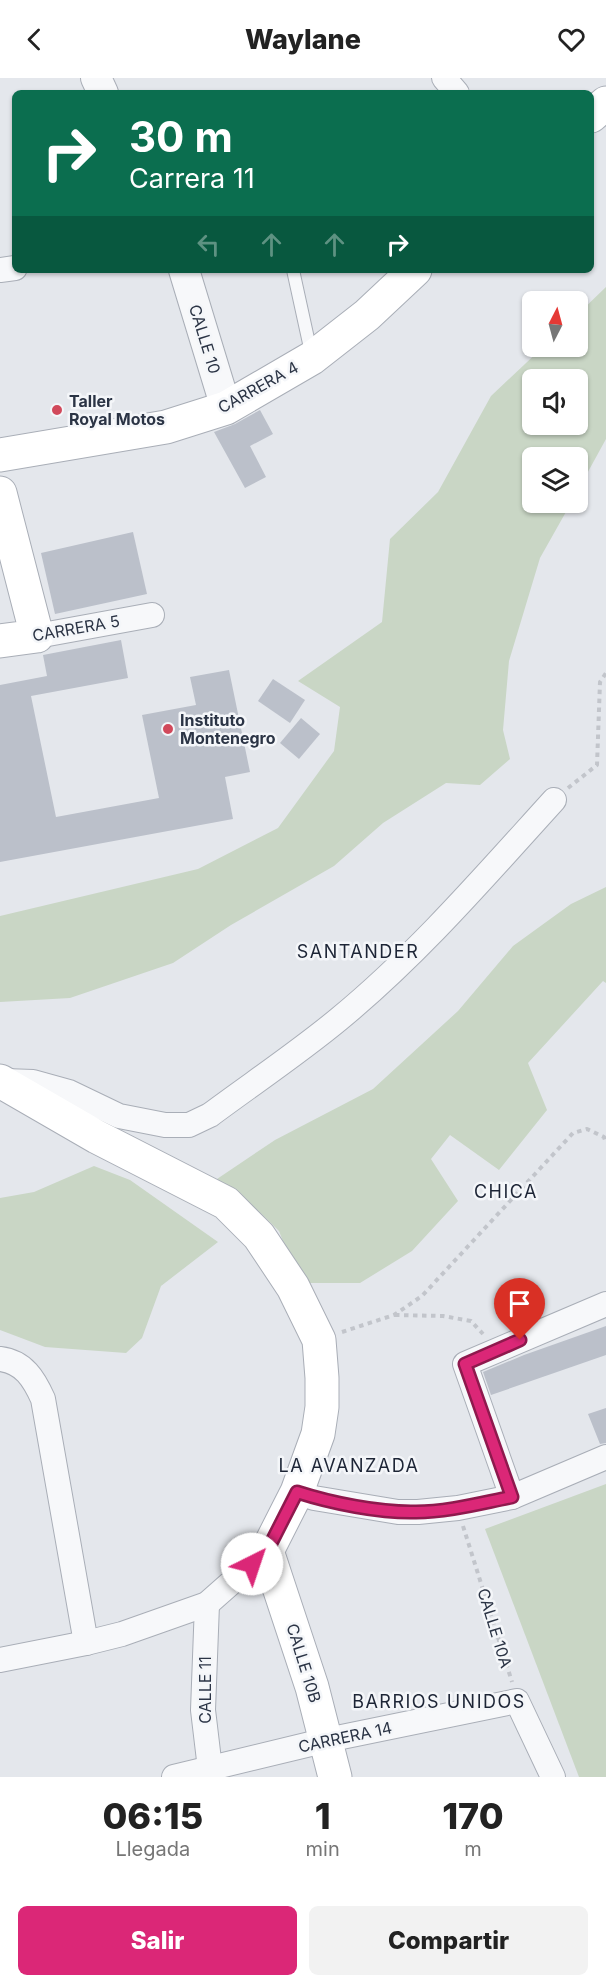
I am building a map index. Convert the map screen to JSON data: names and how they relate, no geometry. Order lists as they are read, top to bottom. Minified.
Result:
{"streets":{"main road":["CARRERA 4","CARRERA 5","CALLE 10B"],"street":["CALLE 10","CALLE 11","CARRERA 14"],"path":["CALLE 10A"]},"crossings":[["CALLE 10","CARRERA 4"],["CALLE 10A","CARRERA 14"],["CALLE 10B","CARRERA 14"],["CALLE 11","CARRERA 14"]],"districts":["SANTANDER","CHICA","LA AVANZADA","BARRIOS UNIDOS"],"places":["Taller Royal Motos","Instituto Montenegro"],"north":"top","page":{"header":"Waylane","turn":["30 m","Carrera 11"],"eta":["06:15","Llegada","1","min","170","m"],"buttons":["Salir","Compartir"]}}
